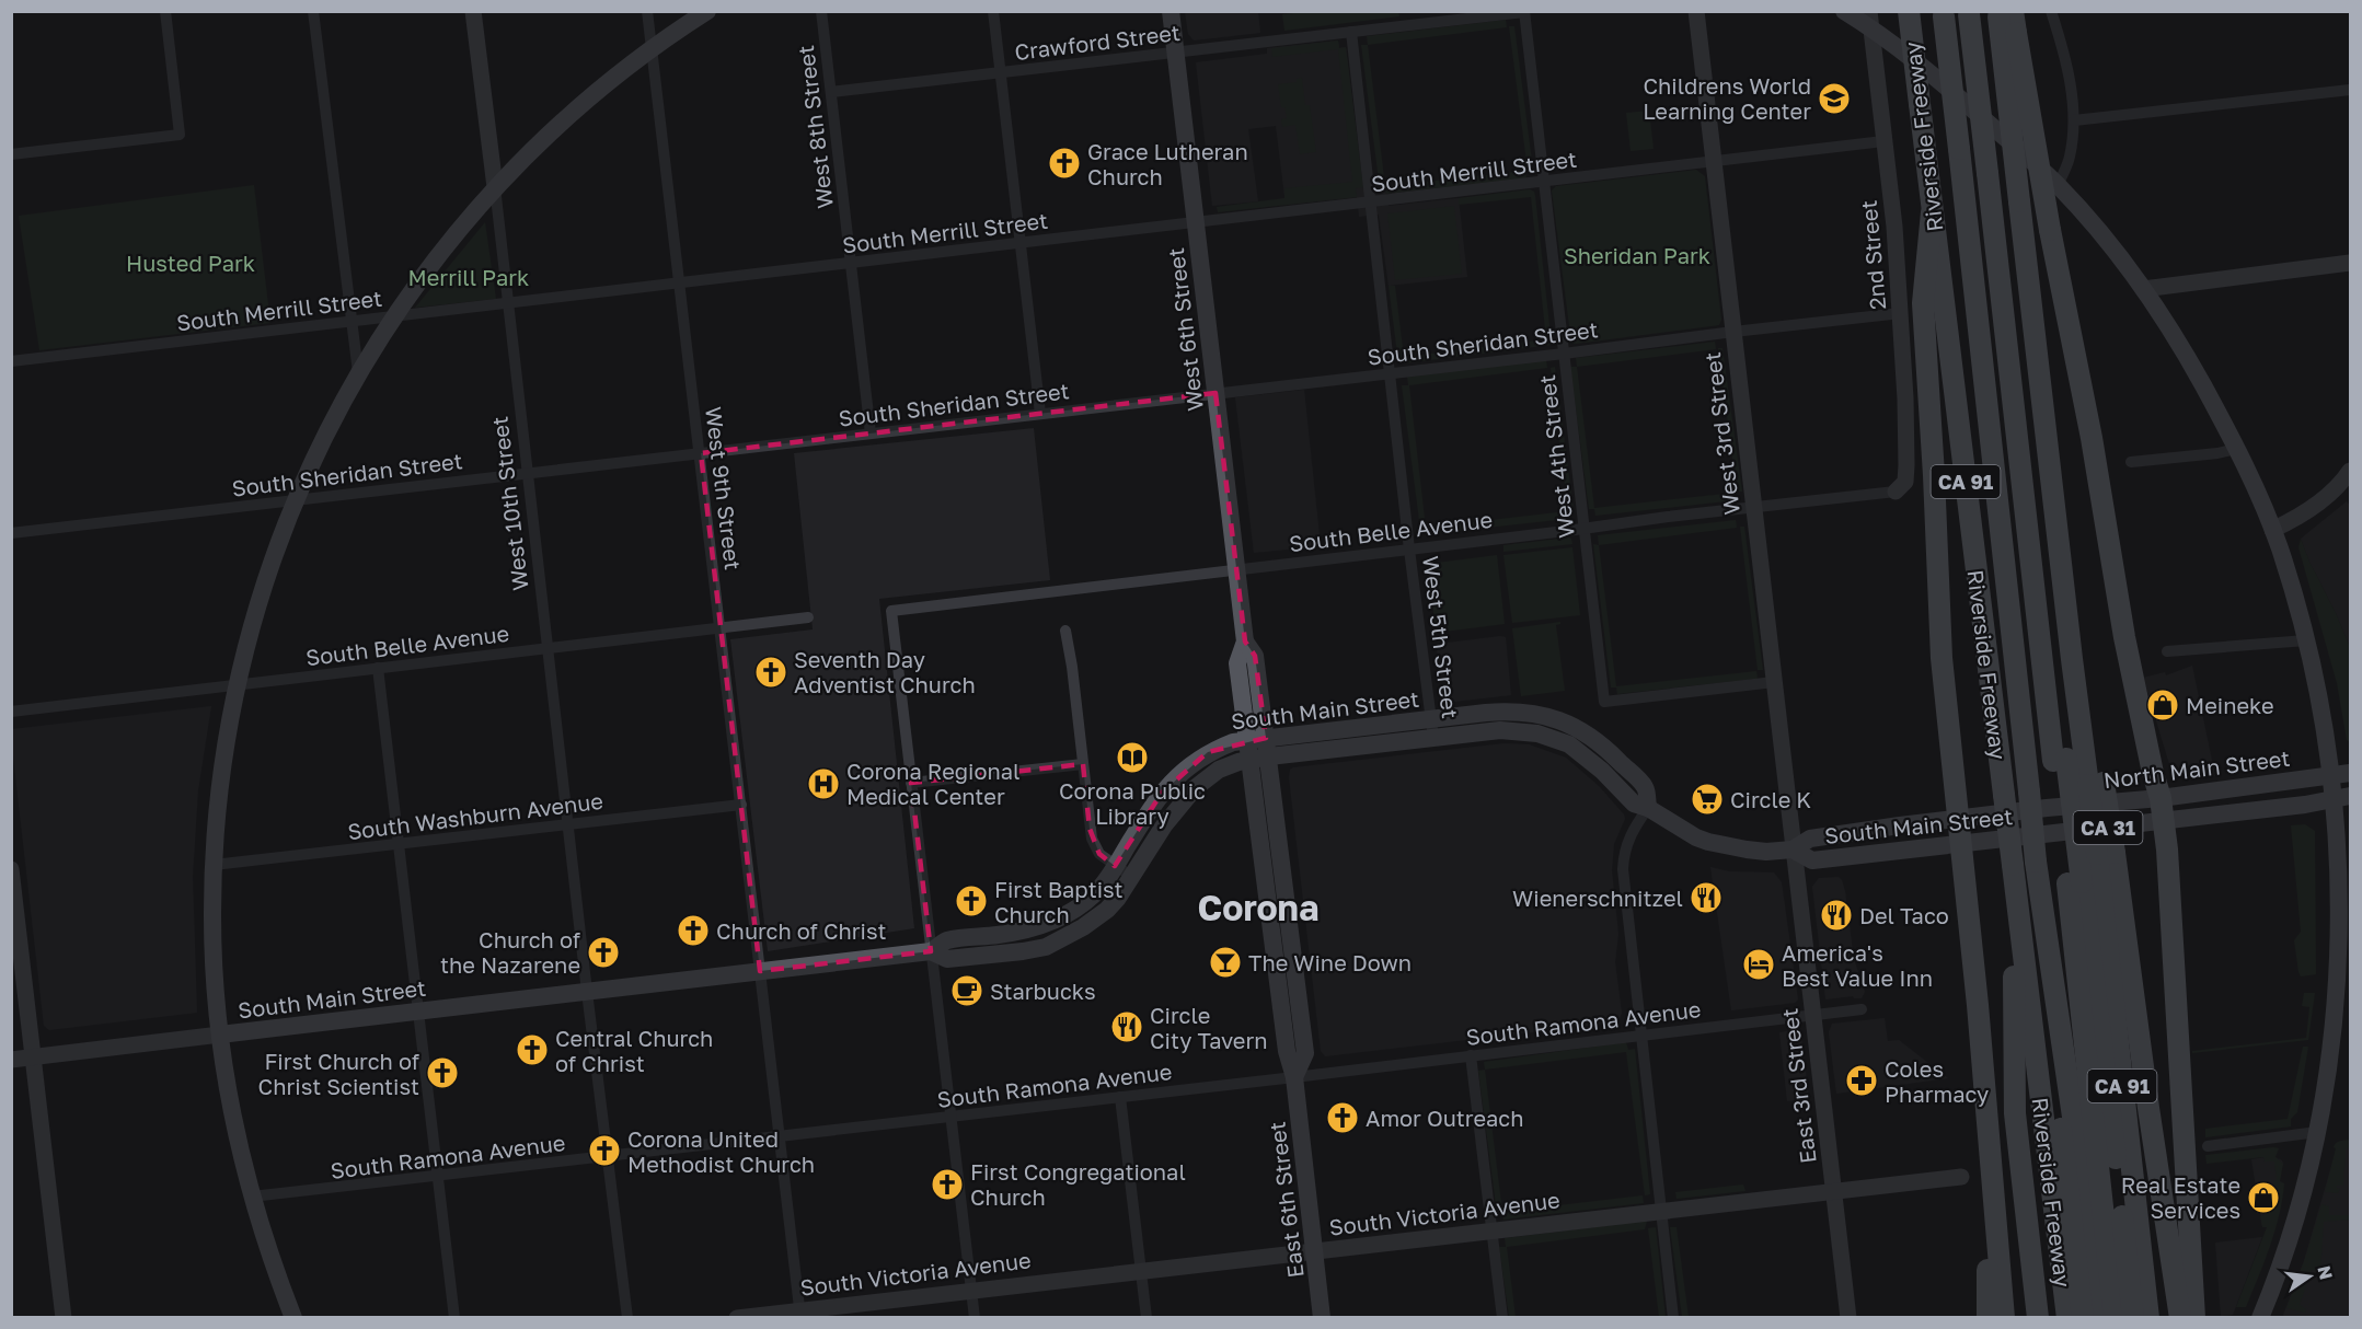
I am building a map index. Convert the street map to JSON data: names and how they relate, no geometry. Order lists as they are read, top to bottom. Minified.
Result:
{"streets":{"highway":["Riverside Freeway","CA 91"],"main road":["West 6th Street","South Main Street","North Main Street","CA 31","East 6th Street"],"street":["Crawford Street","West 8th Street","South Merrill Street","2nd Street","South Sheridan Street","West 3rd Street","West 4th Street","West 9th Street","West 10th Street","South Belle Avenue","West 5th Street","South Washburn Avenue","South Ramona Avenue","East 3rd Street","South Victoria Avenue"]},"crossings":[["Crawford Street","West 8th Street"],["Crawford Street","West 6th Street"],["Crawford Street","West 4th Street"],["Crawford Street","West 5th Street"],["West 8th Street","South Merrill Street"],["West 8th Street","South Sheridan Street"],["South Merrill Street","2nd Street"],["South Merrill Street","West 6th Street"],["South Merrill Street","West 3rd Street"],["South Merrill Street","West 4th Street"],["South Merrill Street","West 9th Street"],["South Merrill Street","West 10th Street"],["South Merrill Street","West 5th Street"],["2nd Street","South Sheridan Street"],["2nd Street","South Belle Avenue"],["West 6th Street","South Sheridan Street"],["West 6th Street","South Belle Avenue"],["West 6th Street","South Main Street"],["West 6th Street","East 6th Street"],["South Sheridan Street","West 3rd Street"],["South Sheridan Street","West 4th Street"],["South Sheridan Street","West 9th Street"],["South Sheridan Street","West 10th Street"],["South Sheridan Street","West 5th Street"],["West 3rd Street","West 4th Street"],["West 3rd Street","South Belle Avenue"],["West 3rd Street","South Main Street"],["West 3rd Street","East 3rd Street"],["West 4th Street","South Belle Avenue"],["West 9th Street","South Belle Avenue"],["West 9th Street","South Main Street"],["West 9th Street","South Washburn Avenue"],["West 9th Street","South Ramona Avenue"],["West 9th Street","South Victoria Avenue"],["West 10th Street","South Belle Avenue"],["West 10th Street","South Main Street"],["West 10th Street","South Washburn Avenue"],["West 10th Street","South Ramona Avenue"],["South Belle Avenue","West 5th Street"],["West 5th Street","South Main Street"],["South Main Street","North Main Street"],["South Main Street","East 3rd Street"],["South Main Street","East 6th Street"],["South Ramona Avenue","East 3rd Street"],["South Ramona Avenue","East 6th Street"],["East 3rd Street","South Victoria Avenue"],["East 6th Street","South Victoria Avenue"]],"districts":["Corona"],"parks":["Sheridan Park","Husted Park","Merrill Park"],"places":{"school or university":["Childrens World Learning Center"],"church":["Grace Lutheran Church","Seventh Day Adventist Church","First Baptist Church","Church of Christ","Church of the Nazarene","Central Church of Christ","First Church of Christ Scientist","Amor Outreach","Corona United Methodist Church","First Congregational Church"],"shop":["Meineke","Real Estate Services"],"library":["Corona Public Library"],"hospital":["Corona Regional Medical Center"],"supermarket":["Circle K"],"restaurant":["Wienerschnitzel","Del Taco","Circle City Tavern"],"bar":["The Wine Down"],"hotel":["America's Best Value Inn"],"cafe":["Starbucks"],"pharmacy":["Coles Pharmacy"]},"north":"right"}
